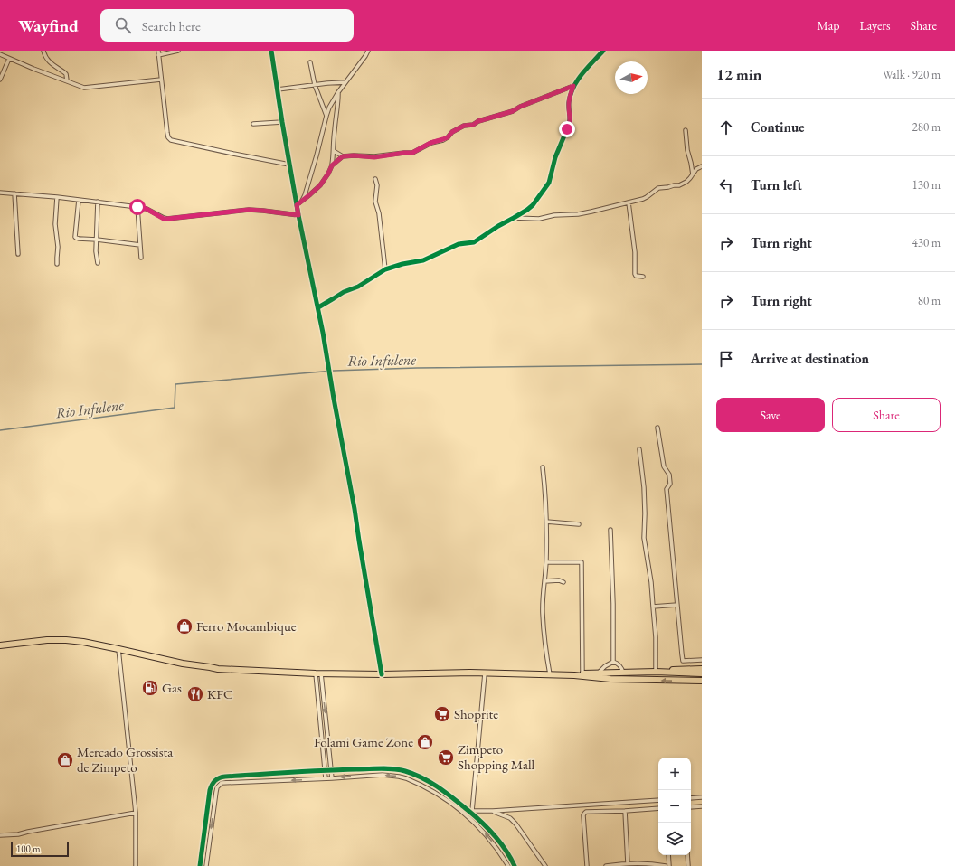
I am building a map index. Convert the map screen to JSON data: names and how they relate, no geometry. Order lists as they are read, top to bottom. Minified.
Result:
{"water":["Rio Infulene"],"places":{"shop":["Ferro Mocambique","Folami Game Zone","Mercado Grossista de Zimpeto"],"fuel station":["Gas"],"restaurant":["KFC"],"supermarket":["Shoprite","Zimpeto Shopping Mall"]},"scale_bar":"100 m","north":"right","page":{"header":"Wayfind","search":"Search here","nav":["Map","Layers","Share"],"heading":["12 min","Walk · 920 m"],"list":[["Continue","280 m"],["Turn left","130 m"],["Turn right","430 m"],["Turn right","80 m"],"Arrive at destination"],"buttons":["Save","Share"],"map_buttons":["+","−"],"scale":"100 m"}}
